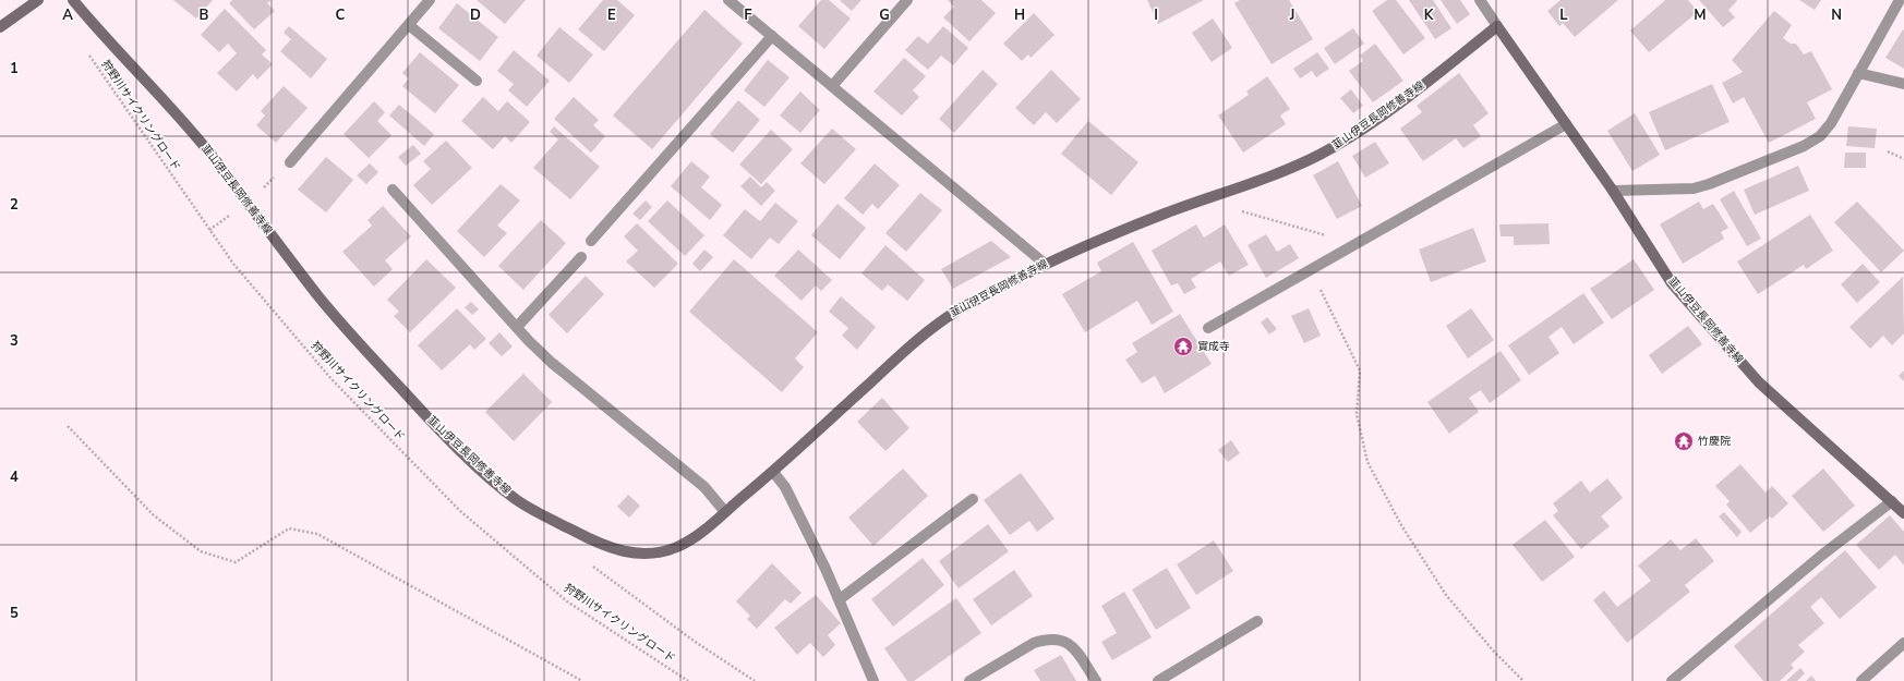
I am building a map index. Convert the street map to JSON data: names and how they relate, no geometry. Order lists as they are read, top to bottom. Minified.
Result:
{"streets":{"main road":["韮山伊豆長岡修善寺線"],"path":["狩野川サイクリングロード"]},"places":{"temple":["實成寺","竹慶院"]},"grid":{"columns":["A","B","C","D","E","F","G","H","I","J","K","L","M","N"],"rows":["1","2","3","4","5"]}}
